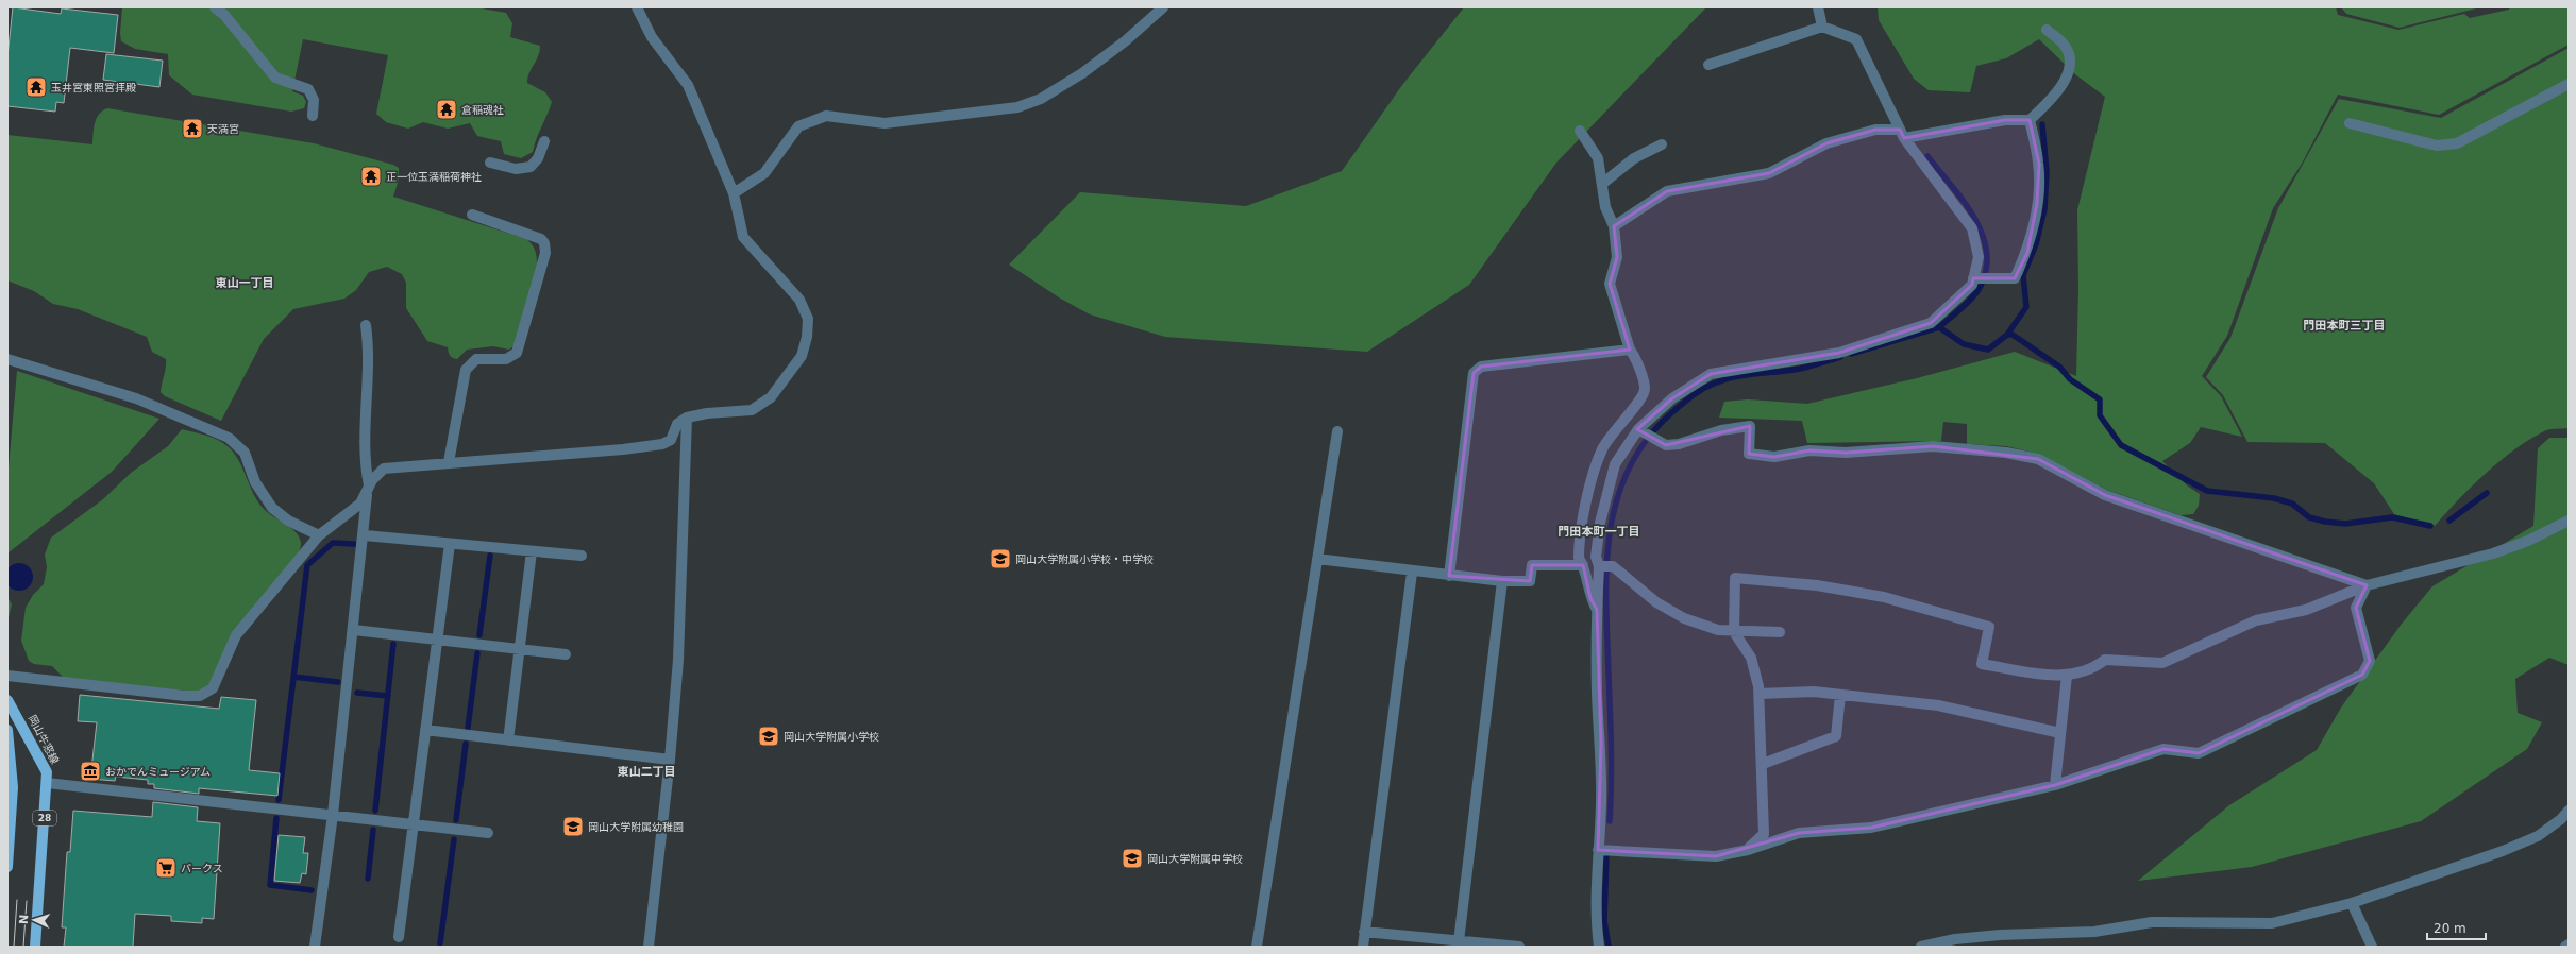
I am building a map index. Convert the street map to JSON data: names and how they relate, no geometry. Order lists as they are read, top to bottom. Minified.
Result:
{"streets":{"main road":["岡山牛窓線","28"]},"districts":["東山一丁目","門田本町三丁目","門田本町一丁目","東山二丁目"],"places":{"temple":["玉井宮東照宮拝殿","倉稲魂社","天満宮","正一位玉満稲荷神社"],"school or university":["岡山大学附属小学校・中学校","岡山大学附属小学校","岡山大学附属幼稚園","岡山大学附属中学校"],"museum":["おかでんミュージアム"],"supermarket":["パークス"]},"scale_bar":"20 m","north":"left"}
